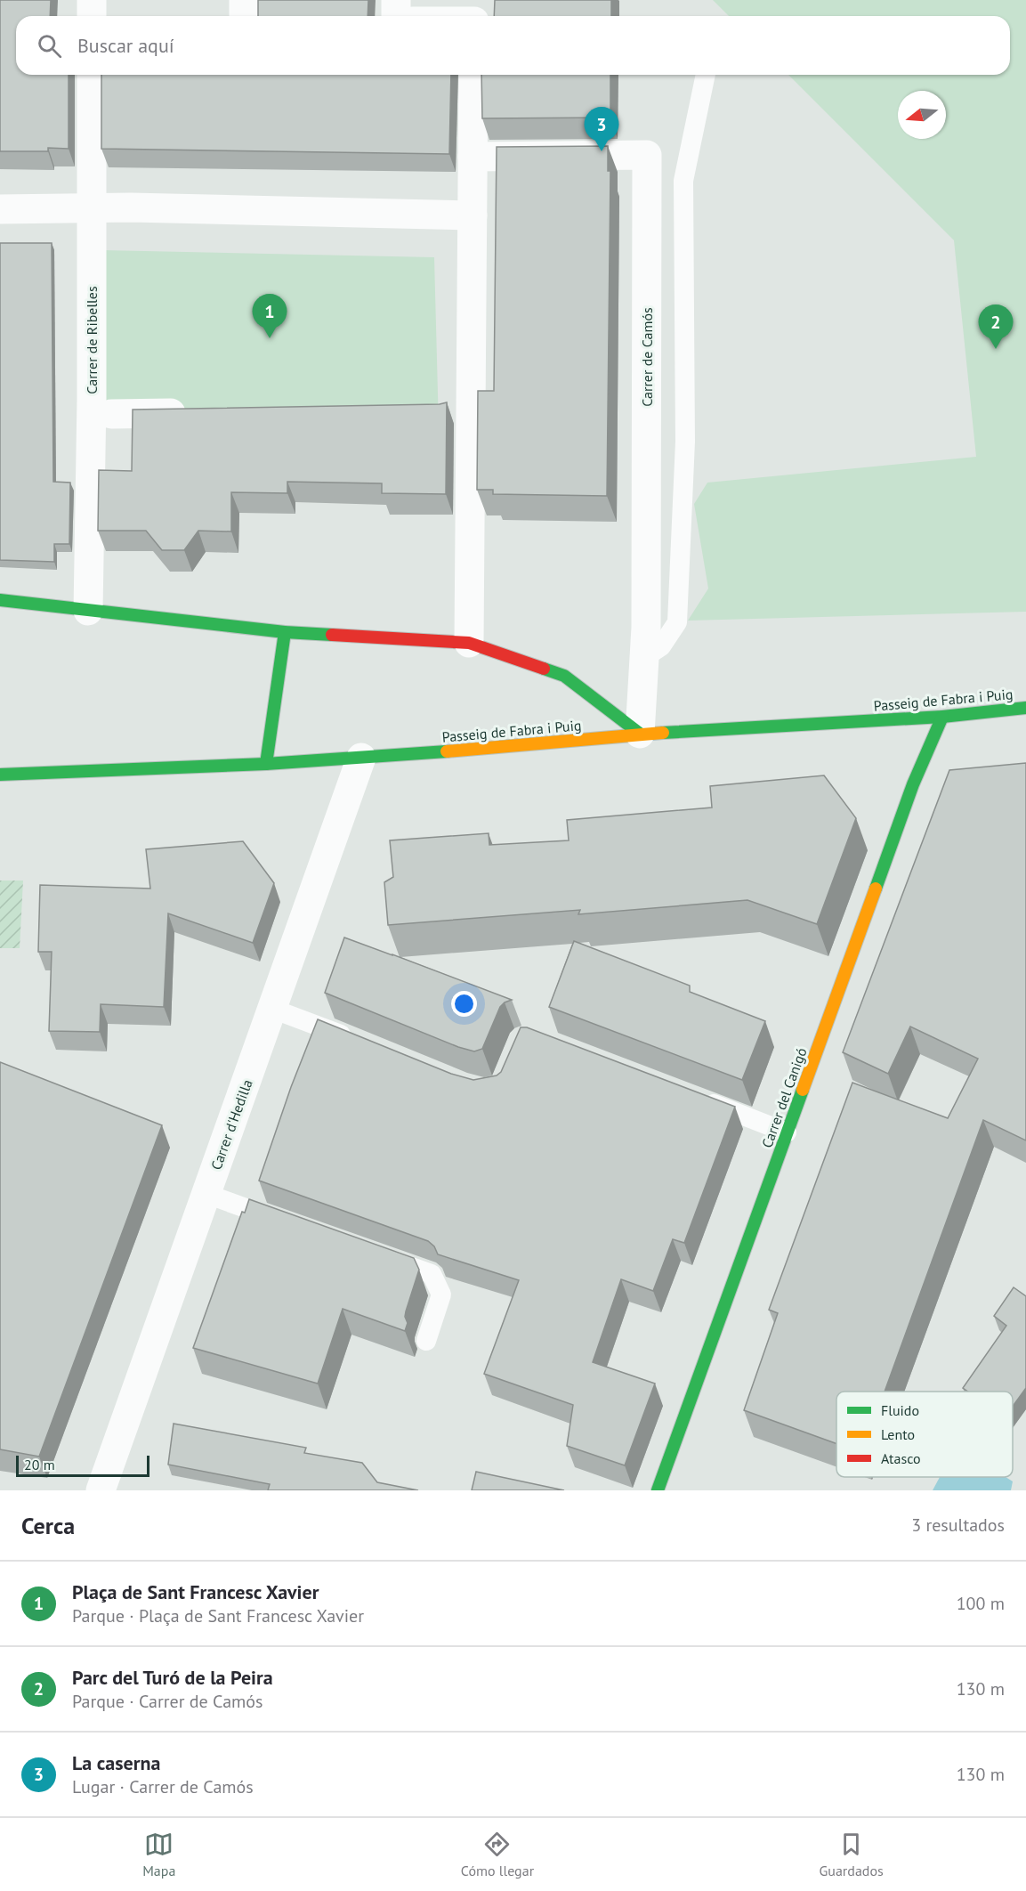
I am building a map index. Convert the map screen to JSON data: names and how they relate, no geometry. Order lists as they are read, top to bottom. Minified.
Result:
{"streets":{"street":["Carrer de Ribelles","Carrer de Camós","Passeig de Fabra i Puig","Carrer del Canigó","Carrer d'Hedilla"]},"crossings":[["Carrer de Camós","Passeig de Fabra i Puig"],["Passeig de Fabra i Puig","Carrer del Canigó"],["Passeig de Fabra i Puig","Carrer d'Hedilla"]],"legend":["Fluido","Lento","Atasco"],"scale_bar":"20 m","north":"left","page":{"search":"Buscar aquí","pins":["3","1","2"],"scale":"20 m","heading":["Cerca","3 resultados"],"list":[{"mark":"1","name":"Plaça de Sant Francesc Xavier","note":"Parque · Plaça de Sant Francesc Xavier","value":"100 m"},{"mark":"2","name":"Parc del Turó de la Peira","note":"Parque · Carrer de Camós","value":"130 m"},{"mark":"3","name":"La caserna","note":"Lugar · Carrer de Camós","value":"130 m"}],"nav":["Mapa","Cómo llegar","Guardados"]}}
